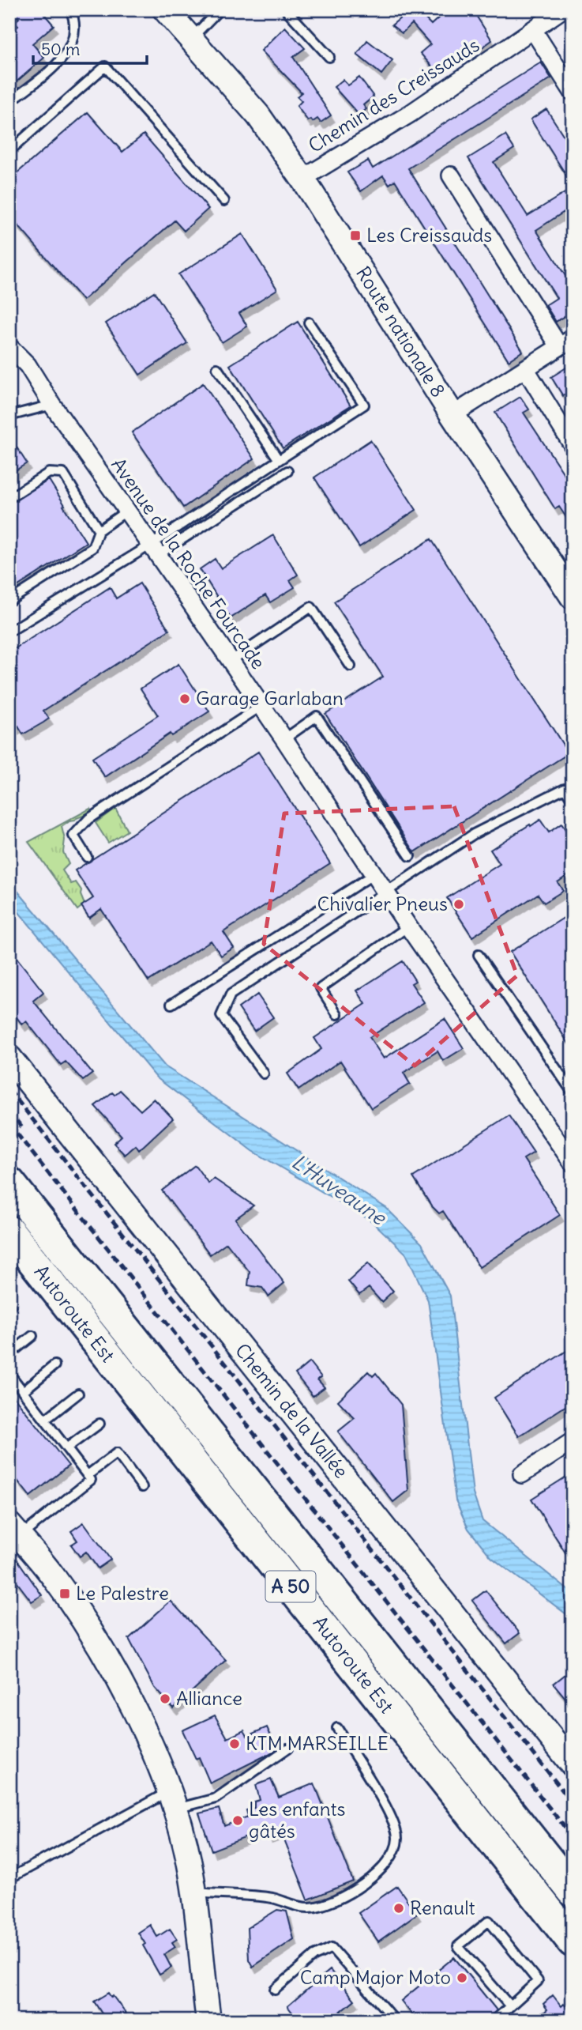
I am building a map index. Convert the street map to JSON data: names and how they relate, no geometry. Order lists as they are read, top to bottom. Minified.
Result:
{"streets":{"highway":["Autoroute Est","A 50"],"main road":["Route nationale 8","Chemin de la Vallée"],"street":["Chemin des Creissauds","Avenue de la Roche Fourcade"]},"crossings":[["Chemin des Creissauds","Route nationale 8"]],"water":["L'Huveaune"],"places":{"transit":["Les Creissauds","Le Palestre"],"other":["Garage Garlaban","Chivalier Pneus","Alliance","KTM MARSEILLE","Les enfants gâtés","Renault","Camp Major Moto"]},"scale_bar":"50 m"}
